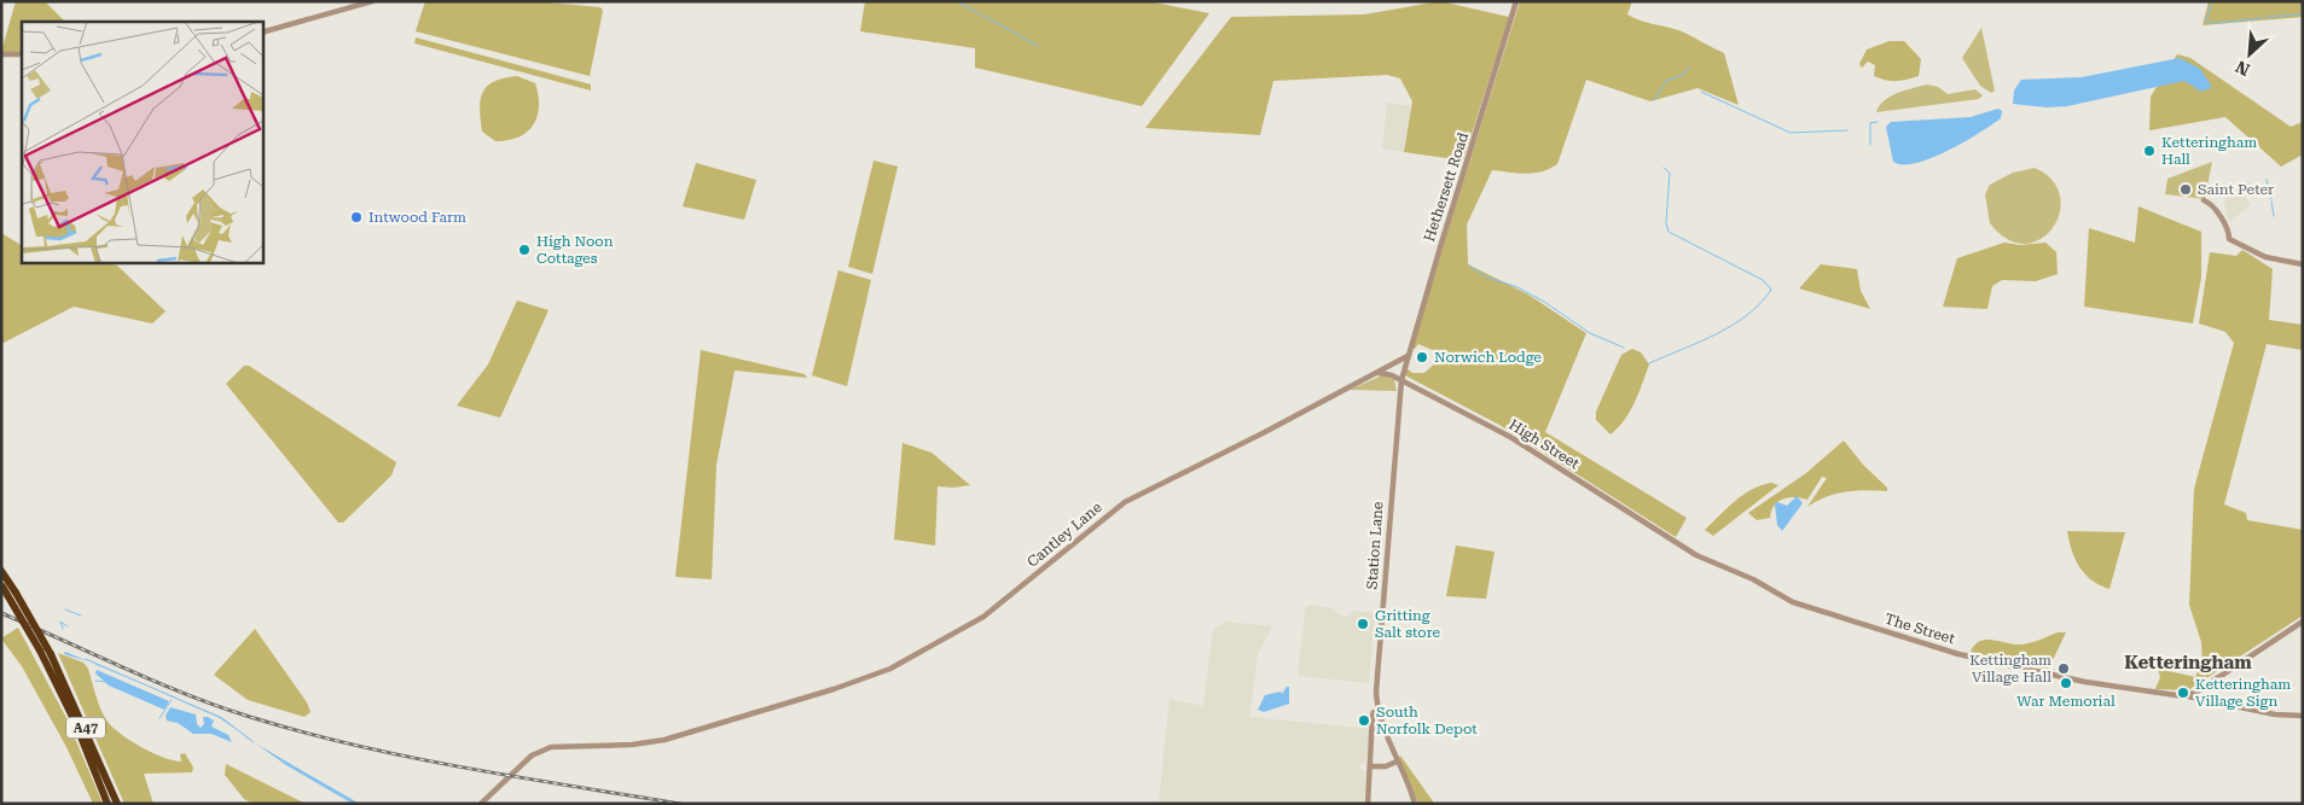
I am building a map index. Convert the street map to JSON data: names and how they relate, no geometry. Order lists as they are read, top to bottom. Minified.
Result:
{"streets":{"highway":["A47"],"street":["Hethersett Road","High Street","Cantley Lane","Station Lane","The Street"]},"crossings":[["Hethersett Road","High Street"],["Hethersett Road","Cantley Lane"],["Hethersett Road","Station Lane"],["High Street","Station Lane"],["High Street","The Street"]],"districts":["Ketteringham"],"places":["Ketteringham Hall","Saint Peter","Intwood Farm","High Noon Cottages","Norwich Lodge","Gritting Salt store","Kettingham Village Hall","War Memorial","Ketteringham Village Sign","South Norfolk Depot"],"north":"bottom left"}
